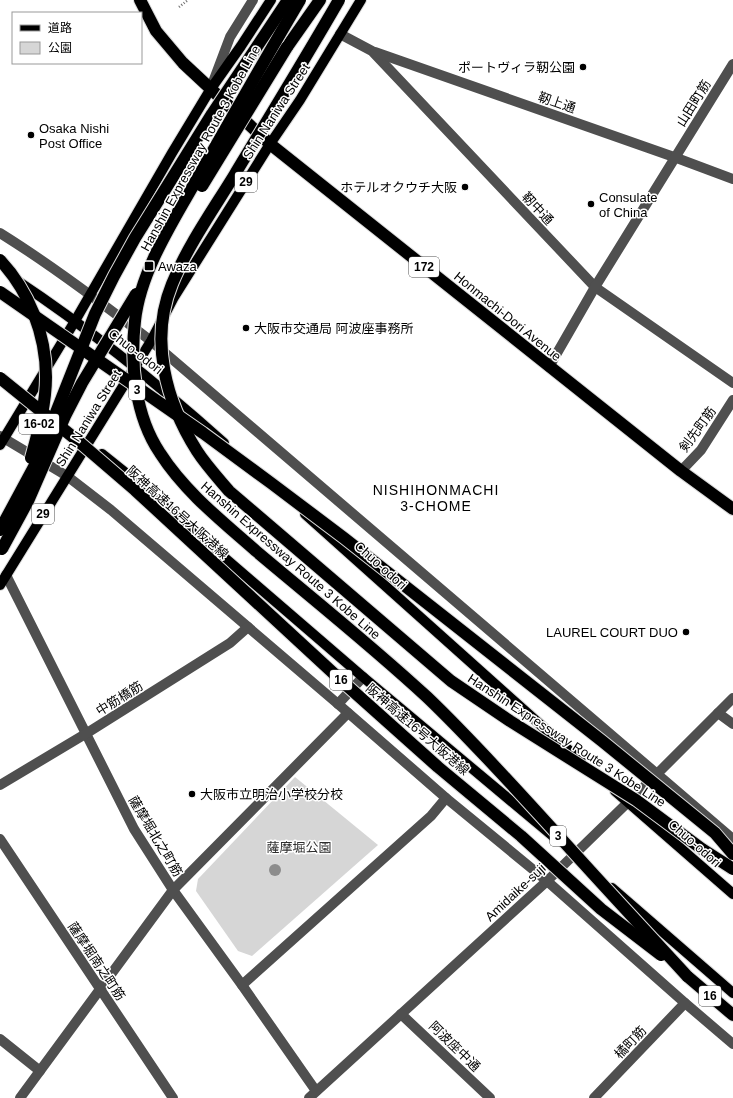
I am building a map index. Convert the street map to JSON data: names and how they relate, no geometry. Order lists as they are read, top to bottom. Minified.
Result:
{"streets":{"highway":["Hanshin Expressway Route 3 Kobe Line","172","Honmachi-Dori Avenue","3","16-02","阪神高速16号大阪港線","16"],"main road":["Shin Naniwa Street","29","Chuo-odori"],"street":["靭上通","山田町筋","靭中通","剣先町筋","中筋橋筋","薩摩堀北之町筋","Amidaike-suji","薩摩堀南之町筋","橘町筋","阿波座中通"]},"crossings":[["靭上通","山田町筋"],["靭上通","靭中通"],["山田町筋","靭中通"],["山田町筋","Honmachi-Dori Avenue"],["Shin Naniwa Street","靭中通"],["Shin Naniwa Street","Honmachi-Dori Avenue"],["Shin Naniwa Street","Chuo-odori"],["Shin Naniwa Street","薩摩堀北之町筋"],["Hanshin Expressway Route 3 Kobe Line","阪神高速16号大阪港線"],["Honmachi-Dori Avenue","剣先町筋"],["Chuo-odori","Amidaike-suji"],["中筋橋筋","薩摩堀北之町筋"],["薩摩堀北之町筋","Amidaike-suji"],["Amidaike-suji","阿波座中通"]],"districts":["NISHIHONMACHI 3-CHOME"],"parks":["薩摩堀公園"],"places":{"other":["ポートヴィラ靭公園","Osaka Nishi Post Office","ホテルオクウチ大阪","Consulate of China","大阪市交通局 阿波座事務所","LAUREL COURT DUO","大阪市立明治小学校分校"],"transit":["Awaza"]},"legend":["道路","公園"]}
